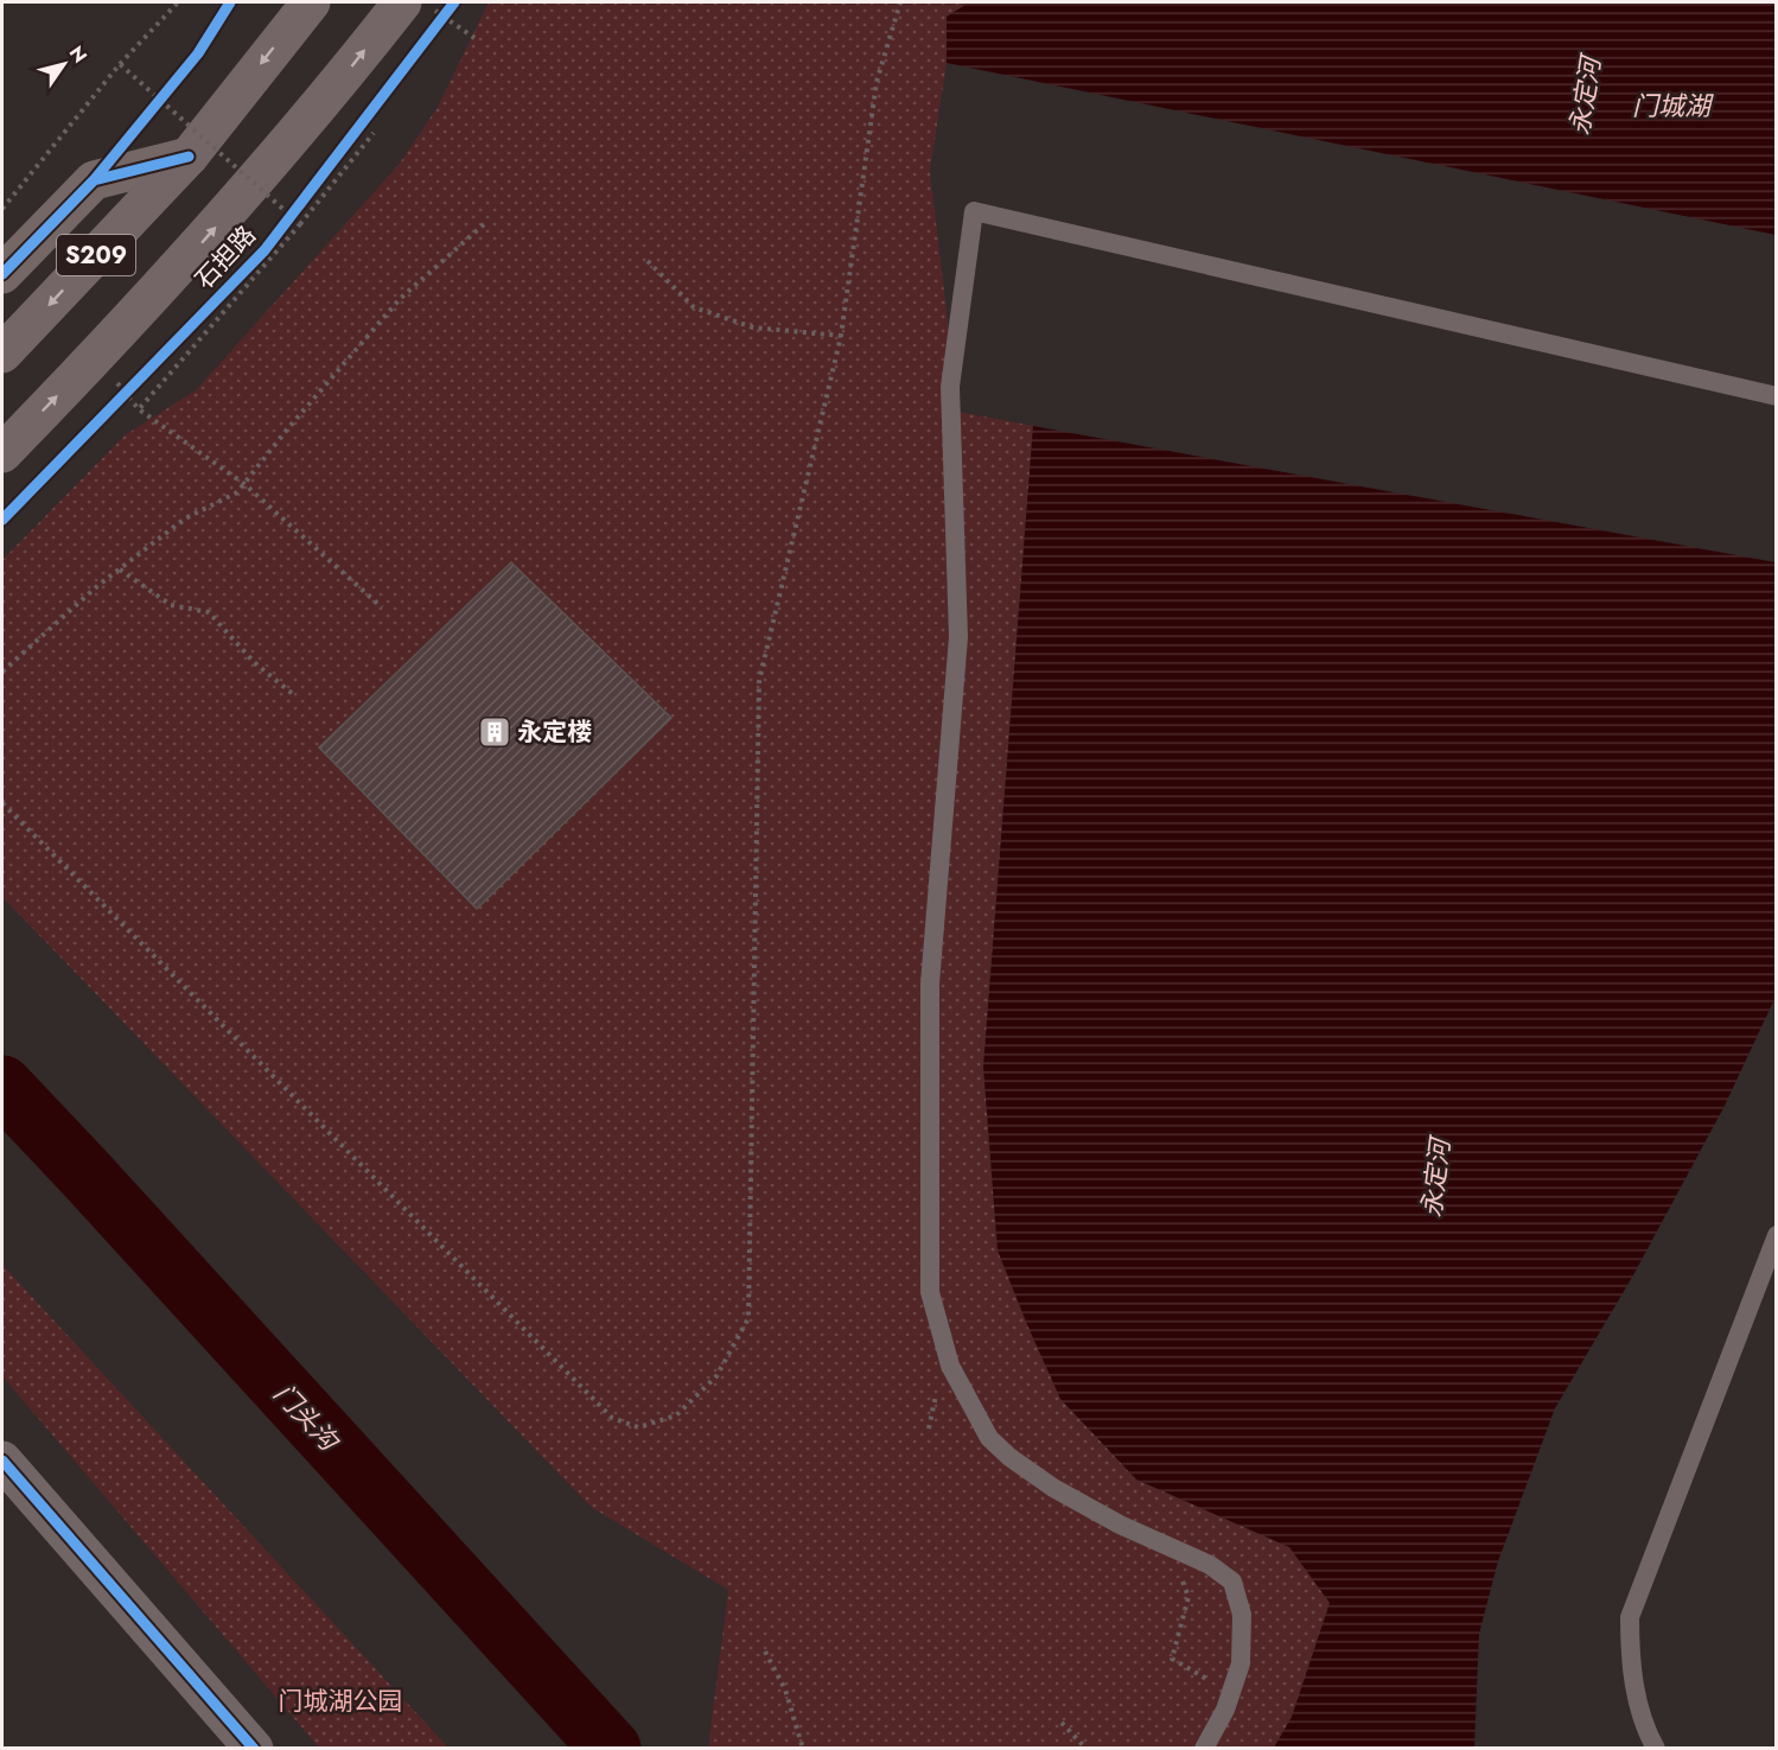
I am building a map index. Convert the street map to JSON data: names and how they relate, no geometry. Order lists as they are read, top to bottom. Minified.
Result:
{"streets":{"main road":["S209","石担路"]},"water":["永定河","门城湖","门头沟"],"parks":["门城湖公园"],"places":{"building":["永定楼"]},"north":"top right"}
